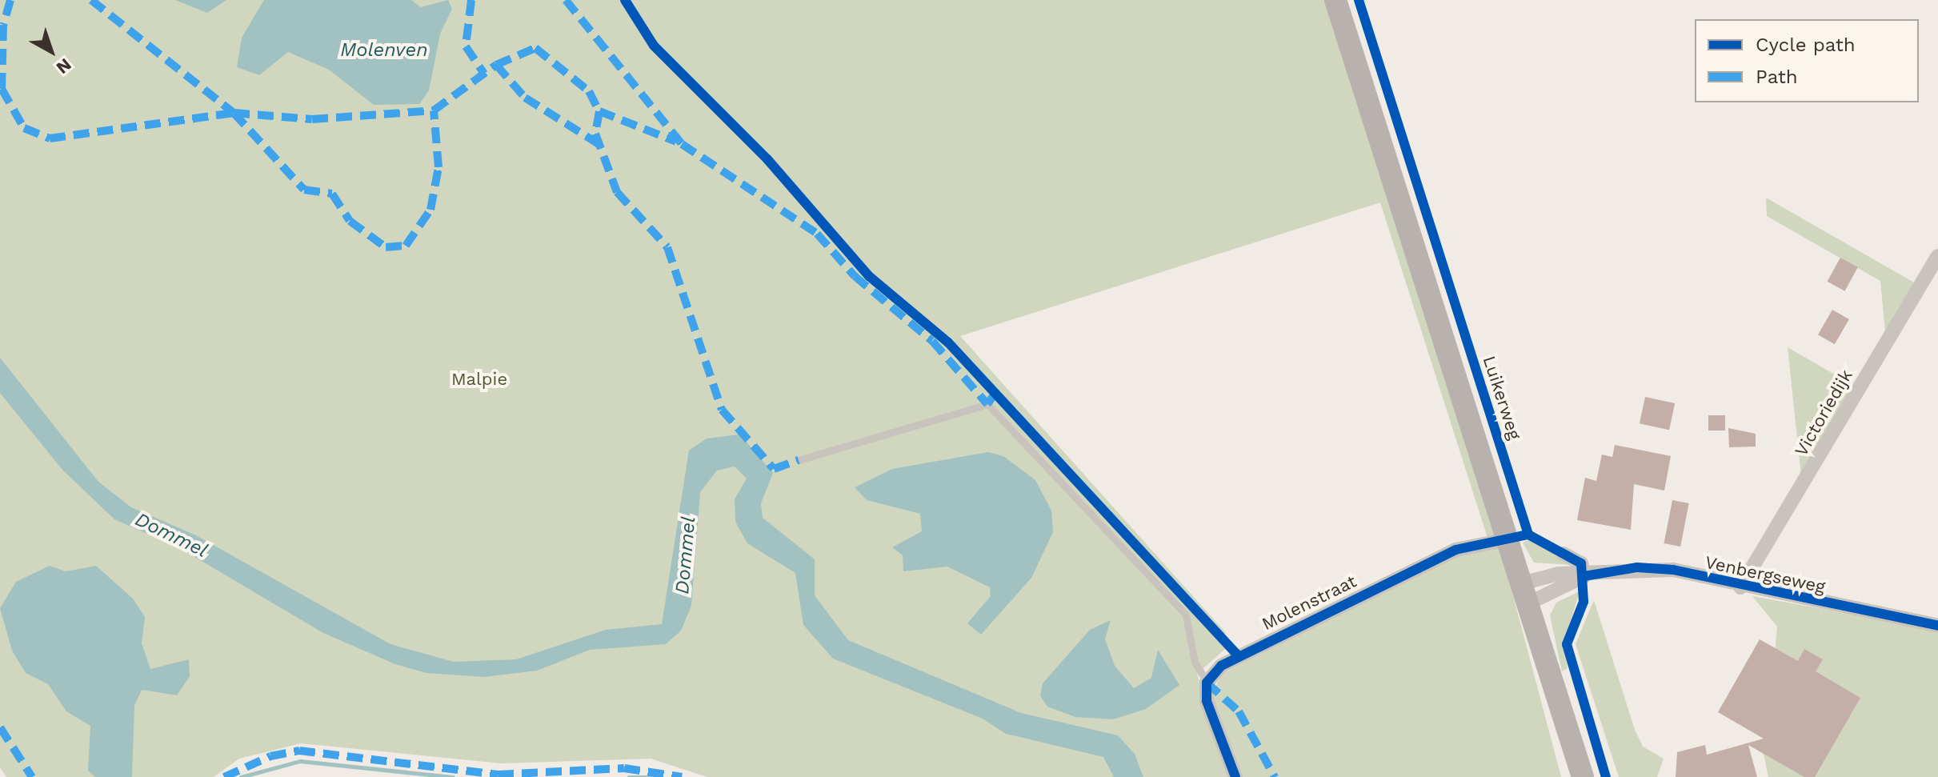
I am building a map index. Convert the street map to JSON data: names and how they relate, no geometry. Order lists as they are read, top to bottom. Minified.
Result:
{"streets":{"main road":["Luikerweg"],"street":["Victoriedijk","Venbergseweg","Molenstraat"]},"crossings":[["Luikerweg","Venbergseweg"],["Luikerweg","Molenstraat"],["Victoriedijk","Venbergseweg"]],"water":["Molenven","Dommel"],"parks":["Malpie"],"legend":["Cycle path","Path"],"north":"bottom right"}
